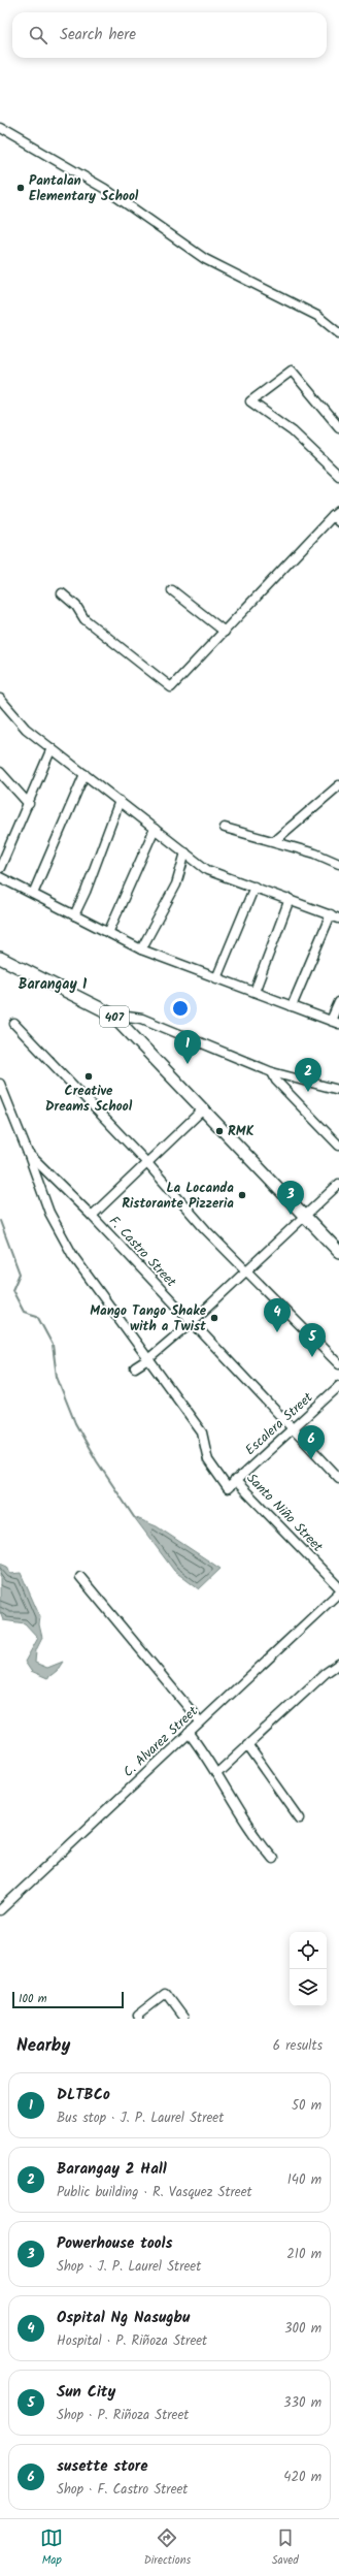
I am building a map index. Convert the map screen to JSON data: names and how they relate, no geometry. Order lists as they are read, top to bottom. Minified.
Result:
{"streets":{"main road":["407"],"street":["F. Castro Street","Escalera Street","Santo Niño Street","C. Alvarez Street"]},"crossings":[["F. Castro Street","Escalera Street"],["F. Castro Street","Santo Niño Street"],["Escalera Street","Santo Niño Street"]],"districts":["Barangay 1"],"places":["Pantalan Elementary School","Creative Dreams School","RMK","La Locanda Ristorante Pizzeria","Mango Tango Shake with a Twist"],"scale_bar":"100 m","page":{"search":"Search here","pins":["1","2","3","4","5","6"],"scale":"100 m","heading":["Nearby","6 results"],"list":[{"mark":"1","name":"DLTBCo","note":"Bus stop · J. P. Laurel Street","value":"50 m"},{"mark":"2","name":"Barangay 2 Hall","note":"Public building · R. Vasquez Street","value":"140 m"},{"mark":"3","name":"Powerhouse tools","note":"Shop · J. P. Laurel Street","value":"210 m"},{"mark":"4","name":"Ospital Ng Nasugbu","note":"Hospital · P. Riñoza Street","value":"300 m"},{"mark":"5","name":"Sun City","note":"Shop · P. Riñoza Street","value":"330 m"},{"mark":"6","name":"susette store","note":"Shop · F. Castro Street","value":"420 m"}],"nav":["Map","Directions","Saved"]}}
